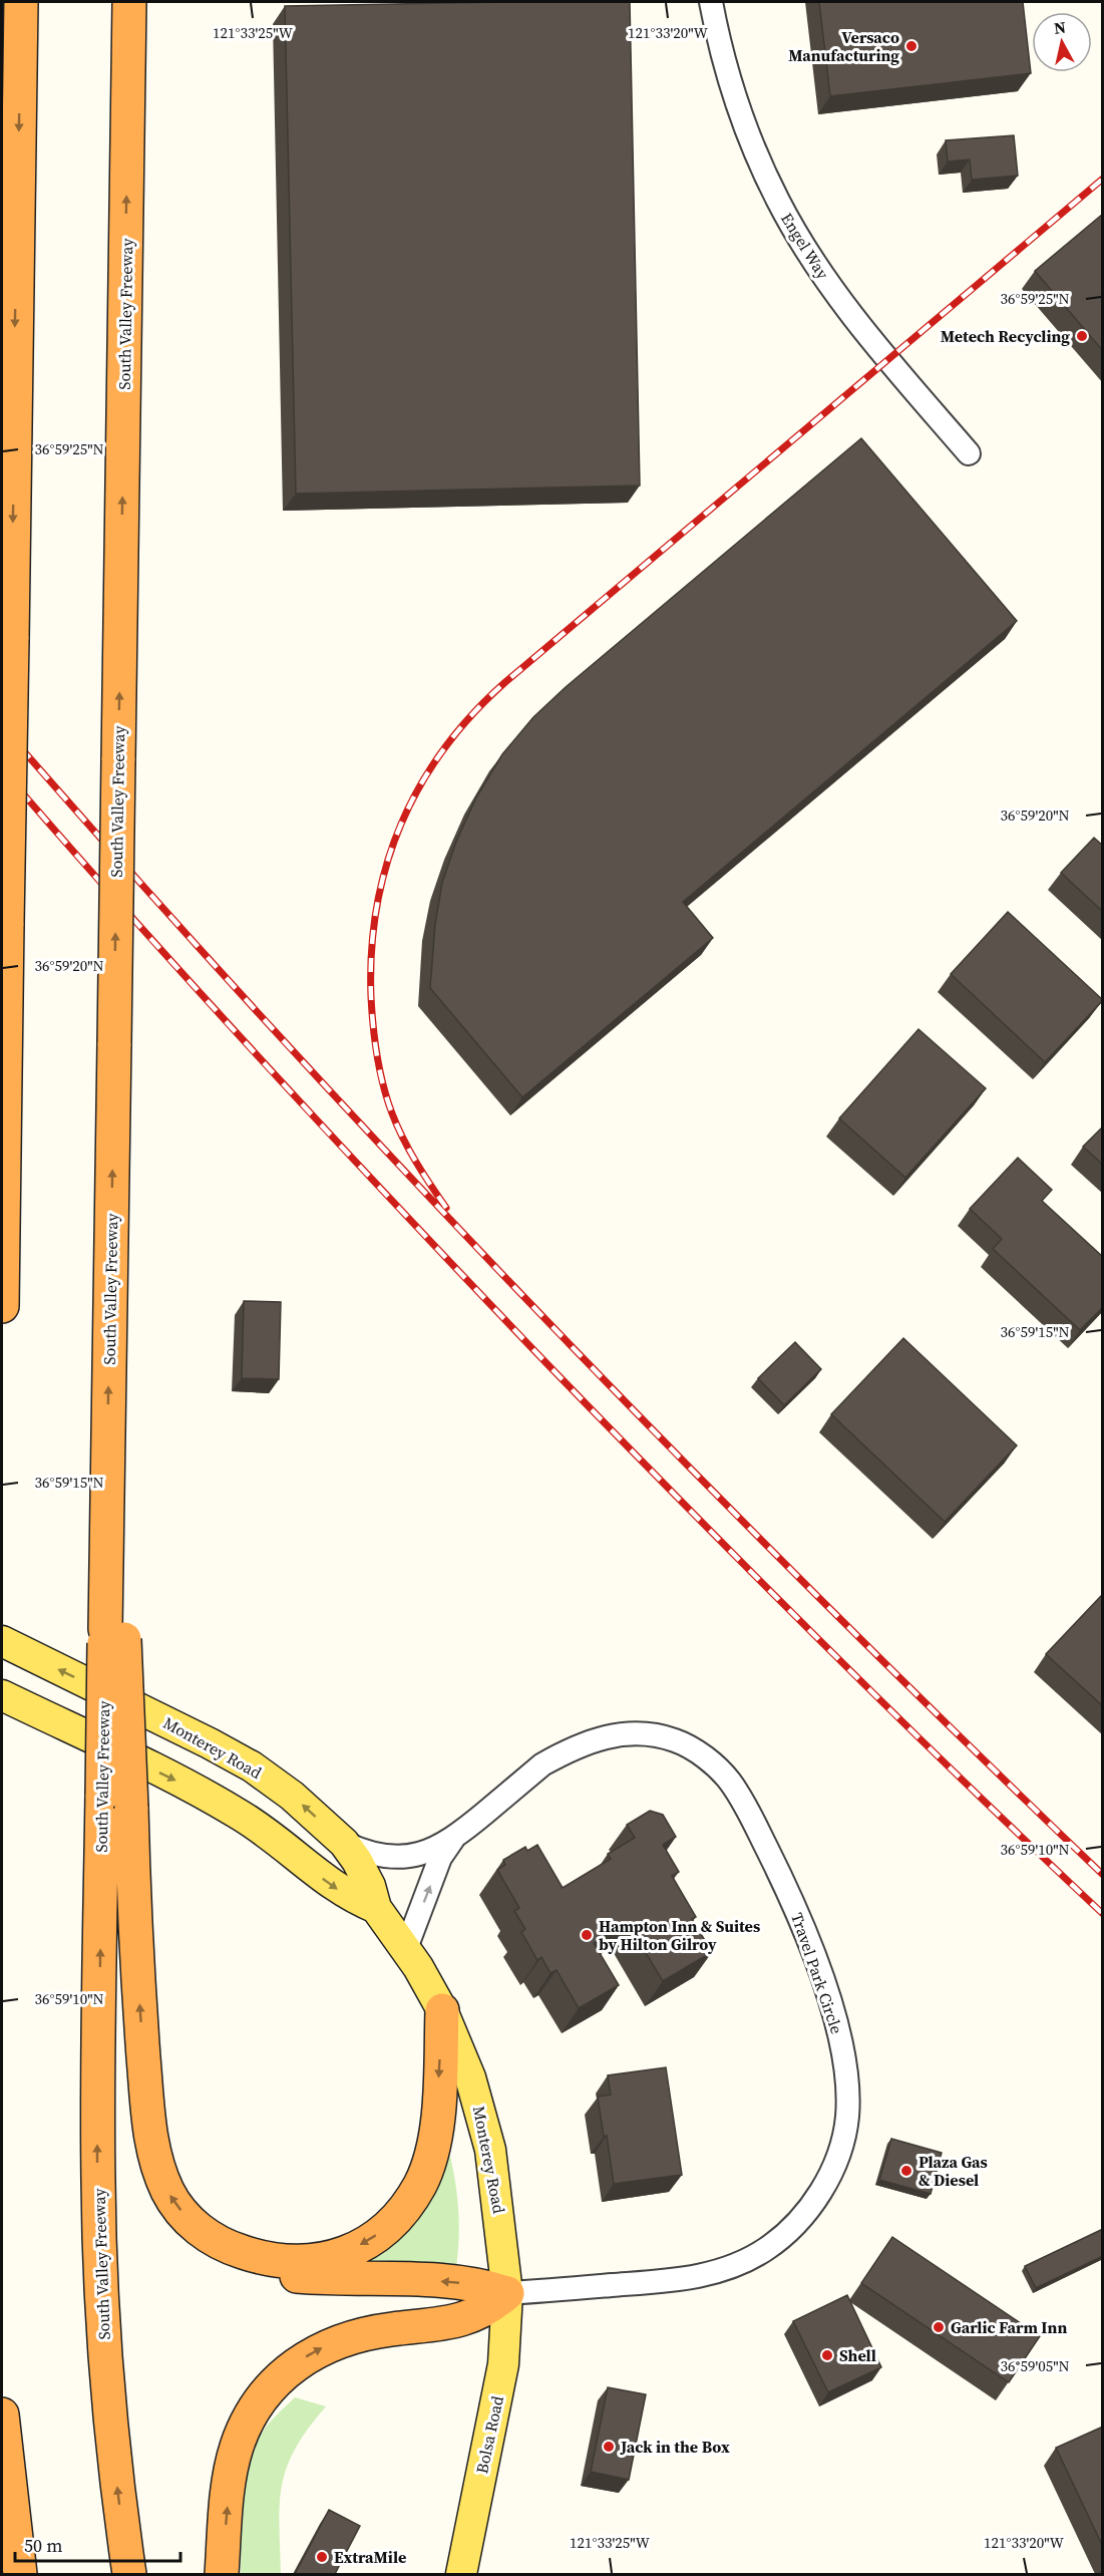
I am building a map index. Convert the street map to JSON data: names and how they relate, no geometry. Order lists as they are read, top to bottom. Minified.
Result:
{"streets":{"highway":["South Valley Freeway"],"main road":["Monterey Road","Bolsa Road"],"street":["Engel Way","Travel Park Circle"]},"crossings":[["Monterey Road","Travel Park Circle"],["Monterey Road","Bolsa Road"],["Travel Park Circle","Bolsa Road"]],"places":["Versaco Manufacturing","Metech Recycling","Hampton Inn & Suites by Hilton Gilroy","Plaza Gas & Diesel","Garlic Farm Inn","Shell","Jack in the Box","ExtraMile"],"scale_bar":"50 m","north":"top","coordinates":["121°33'25\"W","121°33'20\"W","36°59'25\"N","36°59'20\"N","36°59'15\"N","36°59'10\"N","36°59'05\"N"]}
